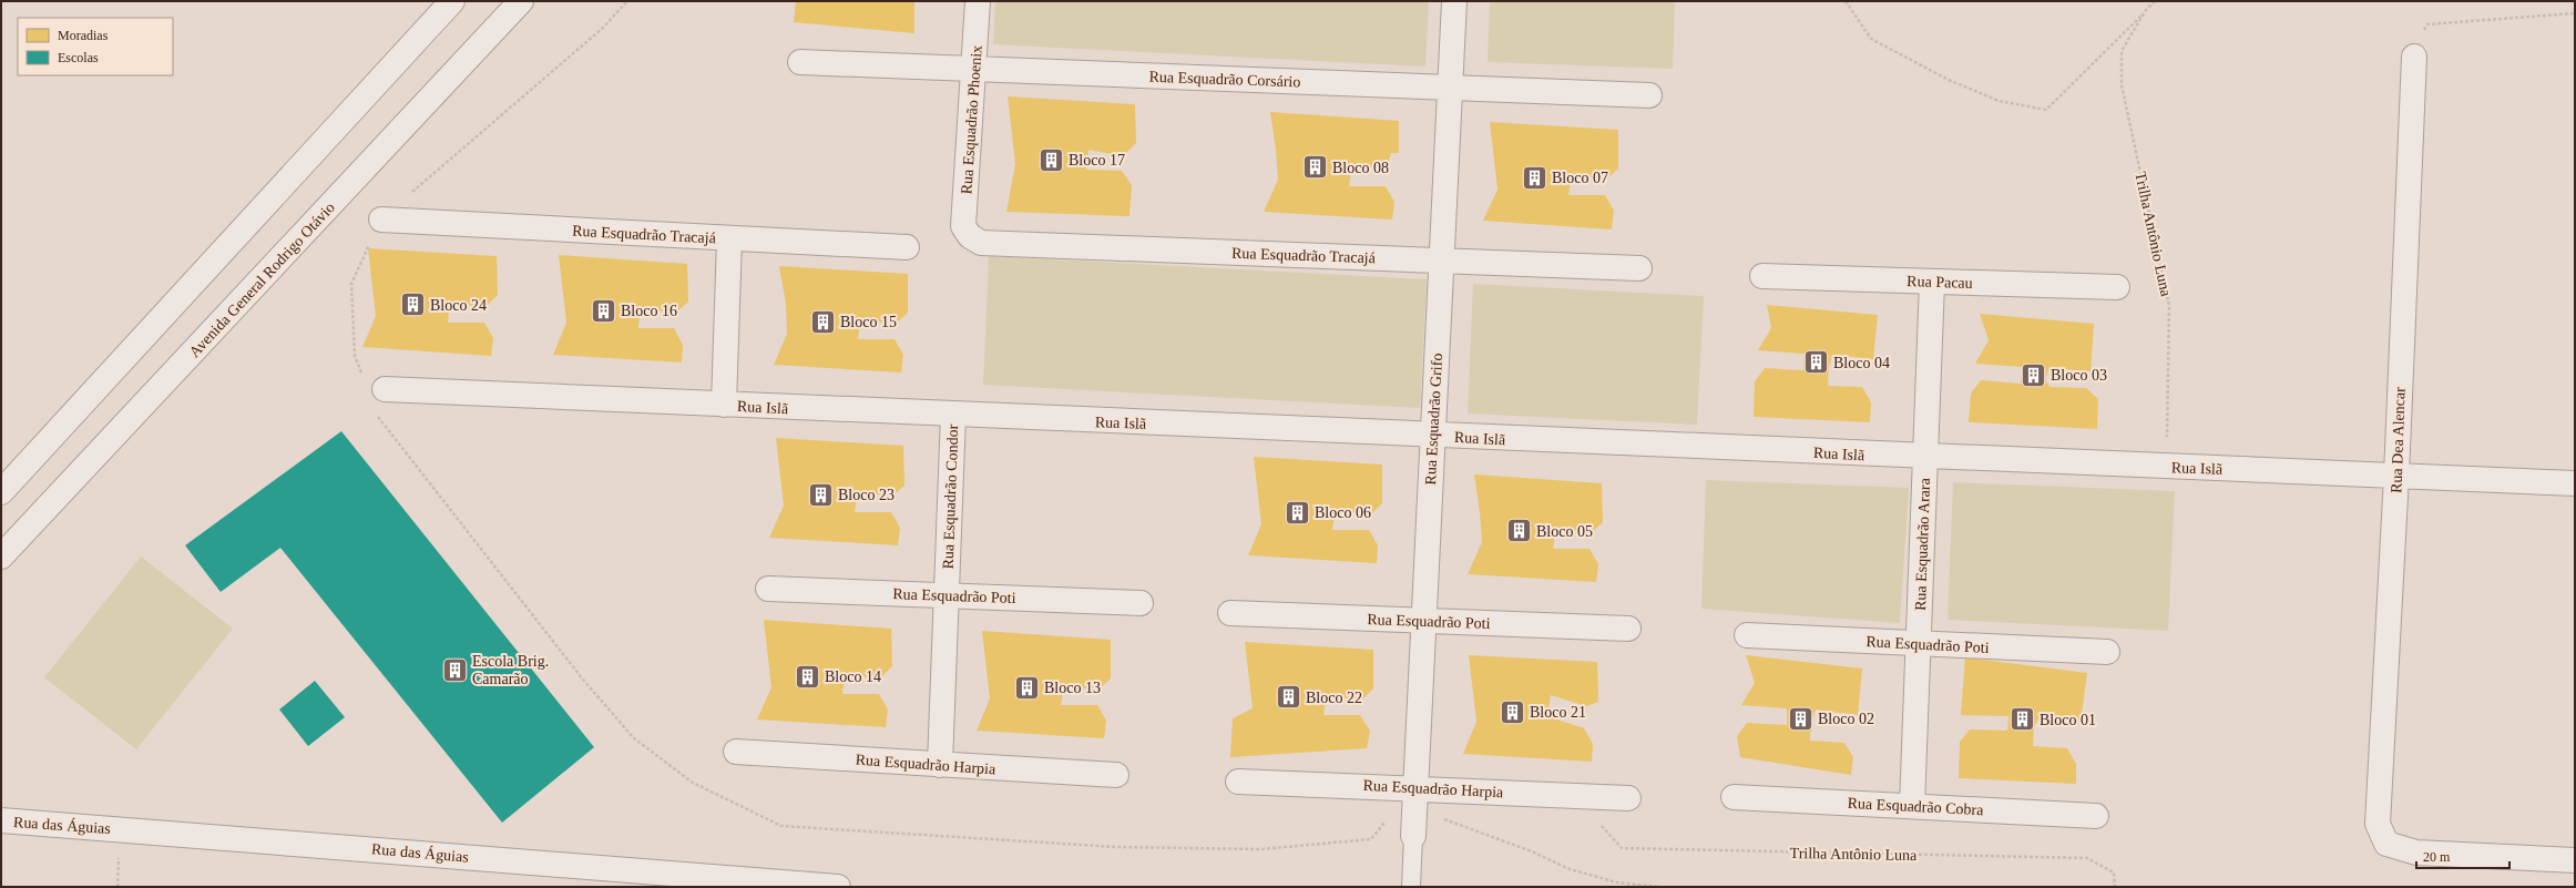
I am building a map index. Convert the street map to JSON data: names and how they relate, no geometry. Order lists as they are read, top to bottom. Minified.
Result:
{"streets":{"street":["Rua Esquadrão Corsário","Rua Esquadrão Phoenix","Rua Esquadrão Tracajá","Avenida General Rodrigo Otávio","Rua Pacau","Rua Islã","Rua Esquadrão Grifo","Rua Dea Alencar","Rua Esquadrão Condor","Rua Esquadrão Arara","Rua Esquadrão Poti","Rua Esquadrão Harpia","Rua Esquadrão Cobra","Rua das Águias"],"path":["Trilha Antônio Luna"]},"crossings":[["Rua Esquadrão Corsário","Rua Esquadrão Phoenix"],["Rua Esquadrão Corsário","Rua Esquadrão Grifo"],["Rua Esquadrão Phoenix","Rua Esquadrão Tracajá"],["Rua Esquadrão Tracajá","Rua Esquadrão Grifo"],["Trilha Antônio Luna","Rua Islã"],["Rua Pacau","Rua Esquadrão Arara"],["Rua Islã","Rua Esquadrão Grifo"],["Rua Islã","Rua Dea Alencar"],["Rua Islã","Rua Esquadrão Condor"],["Rua Islã","Rua Esquadrão Arara"],["Rua Esquadrão Grifo","Rua Esquadrão Poti"],["Rua Esquadrão Grifo","Rua Esquadrão Harpia"],["Rua Esquadrão Condor","Rua Esquadrão Poti"],["Rua Esquadrão Condor","Rua Esquadrão Harpia"],["Rua Esquadrão Arara","Rua Esquadrão Poti"],["Rua Esquadrão Arara","Rua Esquadrão Cobra"]],"places":{"building":["Bloco 17","Bloco 08","Bloco 07","Bloco 24","Bloco 16","Bloco 15","Bloco 04","Bloco 03","Bloco 23","Bloco 06","Bloco 05","Escola Brig. Camarão","Bloco 14","Bloco 13","Bloco 22","Bloco 21","Bloco 02","Bloco 01"]},"legend":["Moradias","Escolas"],"scale_bar":"20 m"}
